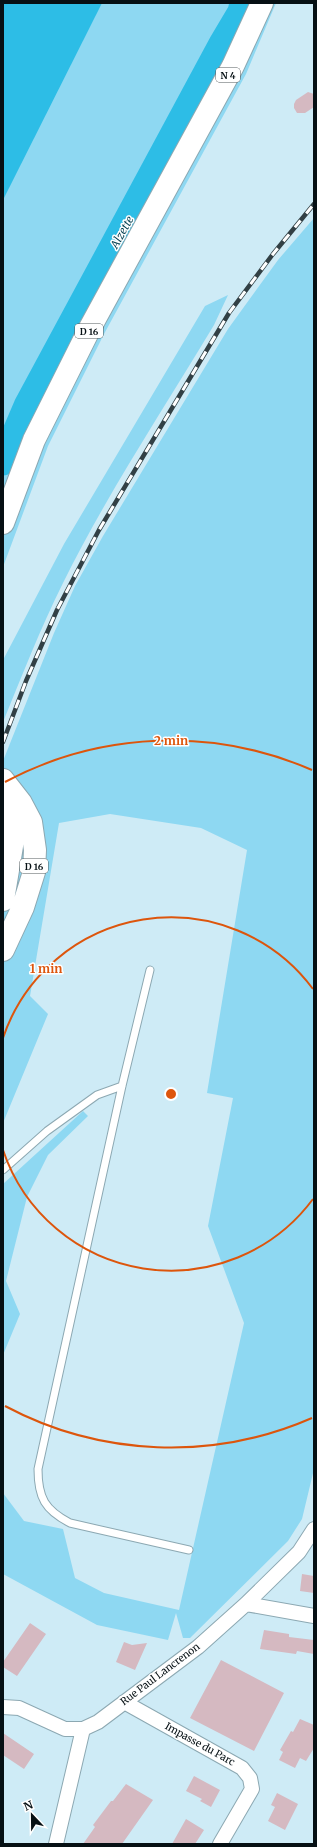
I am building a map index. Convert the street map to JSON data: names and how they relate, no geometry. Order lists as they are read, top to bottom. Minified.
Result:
{"streets":{"main road":["N 4","D 16"],"street":["Rue Paul Lancrenon","Impasse du Parc"]},"crossings":[["N 4","D 16"],["Rue Paul Lancrenon","Impasse du Parc"]],"water":["Alzette"],"north":"top","rings":["2 min","1 min"]}
